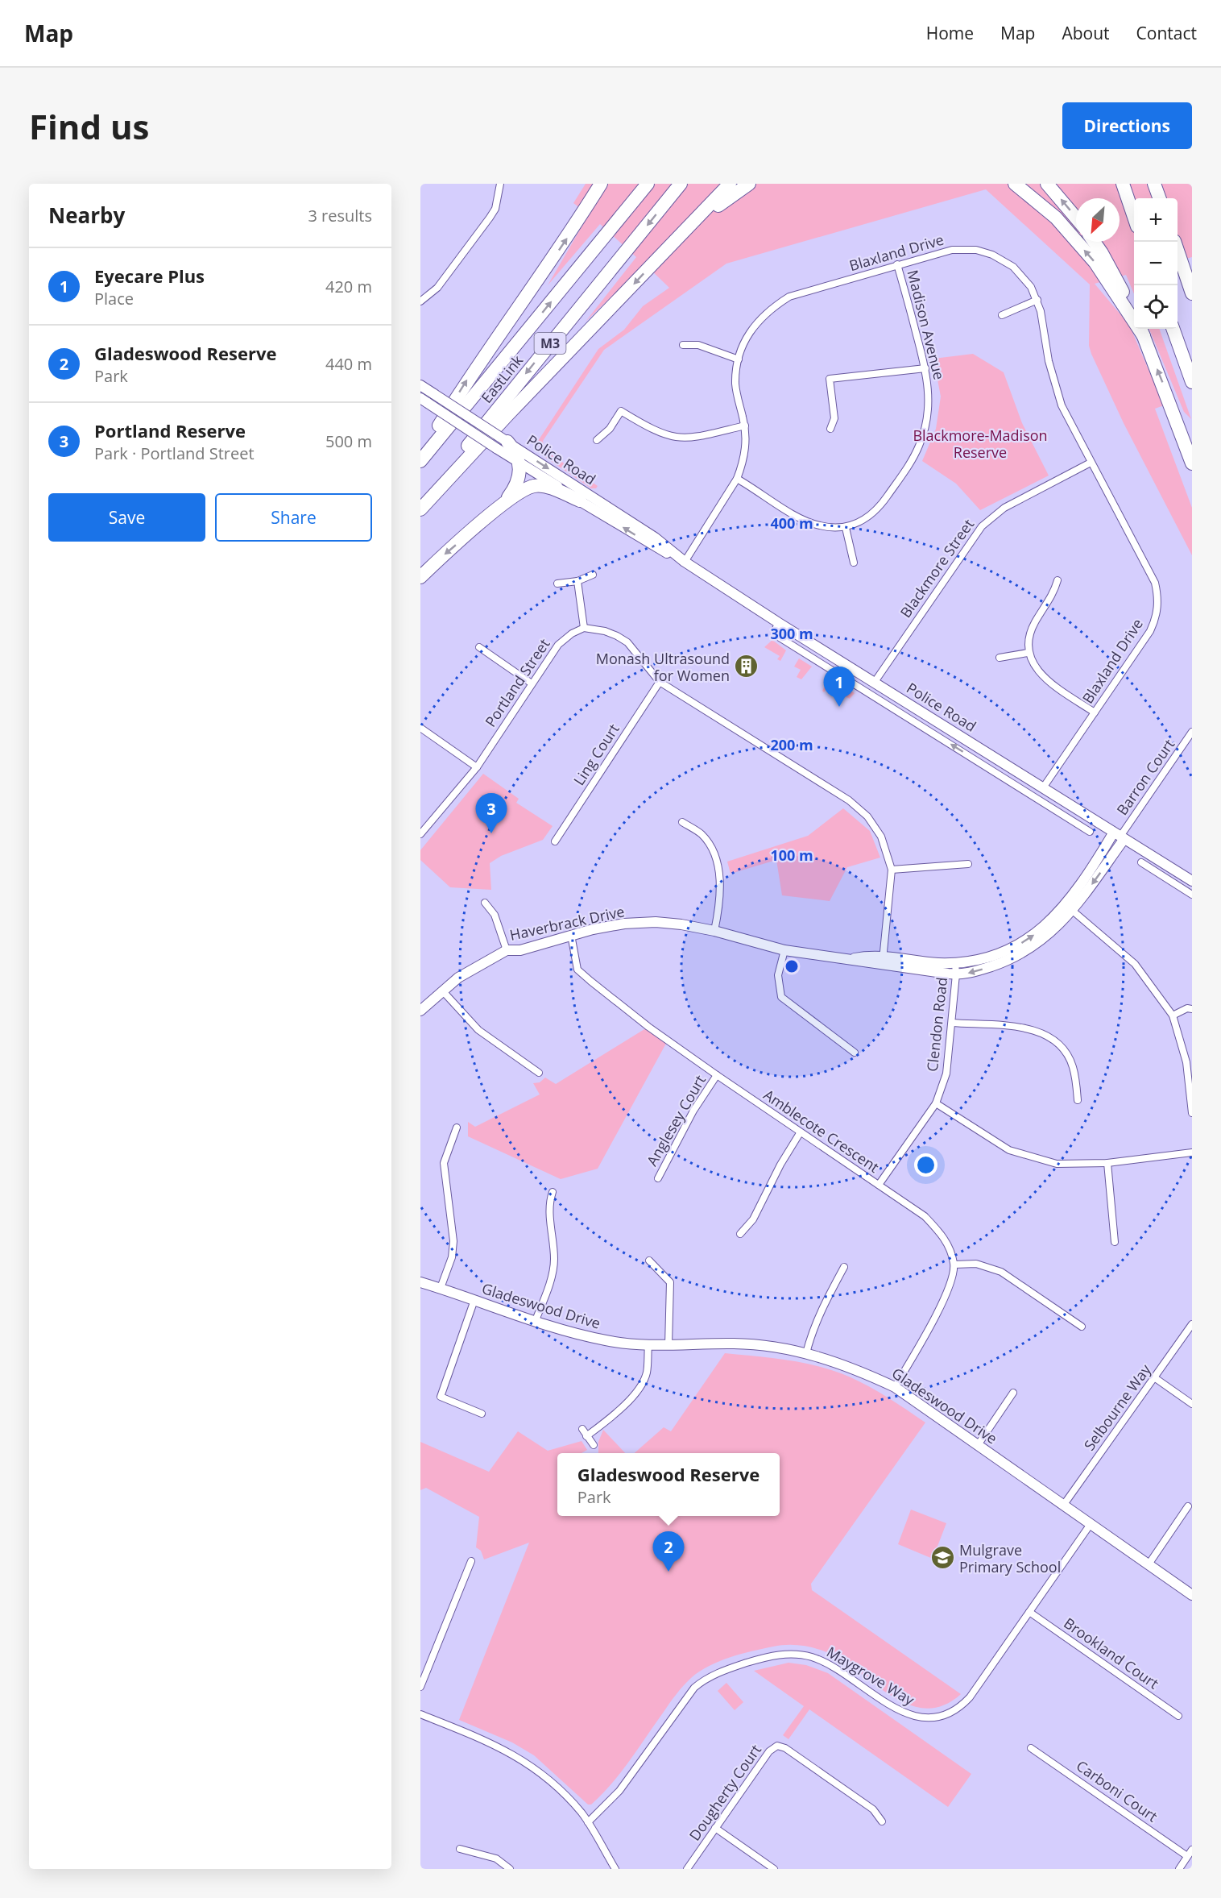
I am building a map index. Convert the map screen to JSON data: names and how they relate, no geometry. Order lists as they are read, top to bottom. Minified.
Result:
{"streets":{"highway":["M3","EastLink"],"street":["Blaxland Drive","Madison Avenue","Police Road","Blackmore Street","Portland Street","Ling Court","Barron Court","Haverbrack Drive","Clendon Road","Anglesey Court","Amblecote Crescent","Gladeswood Drive","Selbourne Way","Brookland Court","Maygrove Way","Carboni Court","Dougherty Court"]},"crossings":[["Blaxland Drive","Madison Avenue"],["Blaxland Drive","Police Road"],["Blaxland Drive","Blackmore Street"],["Police Road","Blackmore Street"],["Police Road","Barron Court"],["Police Road","Haverbrack Drive"],["Barron Court","Haverbrack Drive"],["Haverbrack Drive","Clendon Road"],["Haverbrack Drive","Amblecote Crescent"],["Clendon Road","Amblecote Crescent"],["Anglesey Court","Amblecote Crescent"],["Gladeswood Drive","Selbourne Way"],["Gladeswood Drive","Maygrove Way"],["Brookland Court","Maygrove Way"]],"parks":["Blackmore-Madison Reserve"],"places":{"building":["Monash Ultrasound for Women"],"school or university":["Mulgrave Primary School"]},"north":"bottom left","page":{"header":"Map","nav":["Home","Map","About","Contact"],"buttons":["Directions",["Save","Share"]],"title":"Find us","heading":["Nearby","3 results"],"map_buttons":["+","−"],"list":[{"mark":"1","name":"Eyecare Plus","note":"Place","value":"420 m"},{"mark":"2","name":"Gladeswood Reserve","note":"Park","value":"440 m"},{"mark":"3","name":"Portland Reserve","note":"Park · Portland Street","value":"500 m"}],"pins":["1","3","2"],"popup":["Gladeswood Reserve","Park"]},"rings":["400 m","300 m","200 m","100 m"]}
